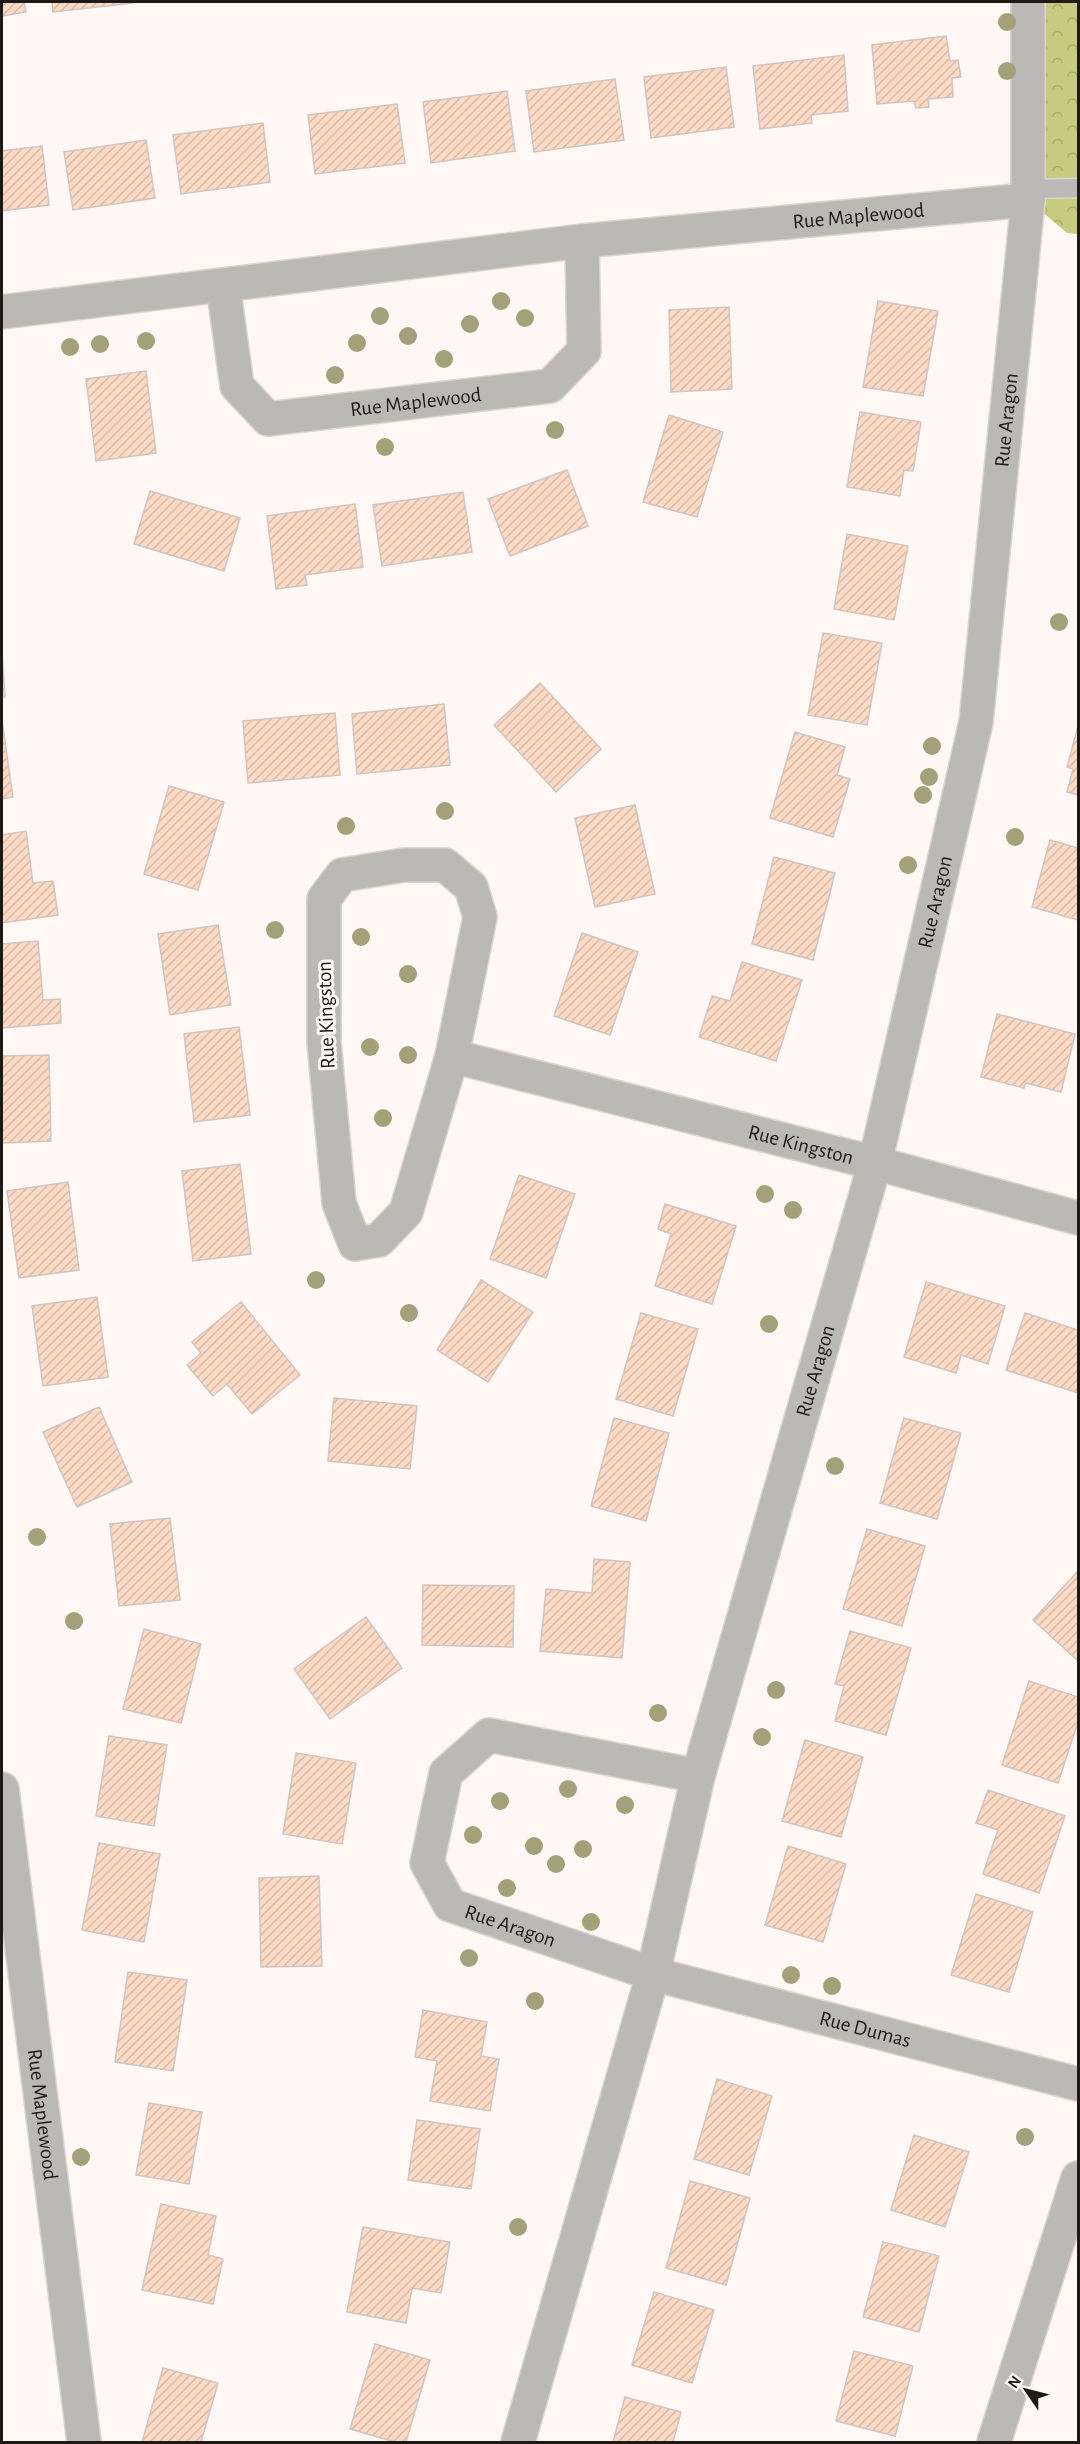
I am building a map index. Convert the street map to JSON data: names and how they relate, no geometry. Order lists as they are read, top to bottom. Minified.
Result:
{"streets":{"street":["Rue Maplewood","Rue Aragon","Rue Kingston","Rue Dumas"]},"crossings":[["Rue Maplewood","Rue Aragon"],["Rue Aragon","Rue Kingston"],["Rue Aragon","Rue Dumas"]],"north":"top left"}
